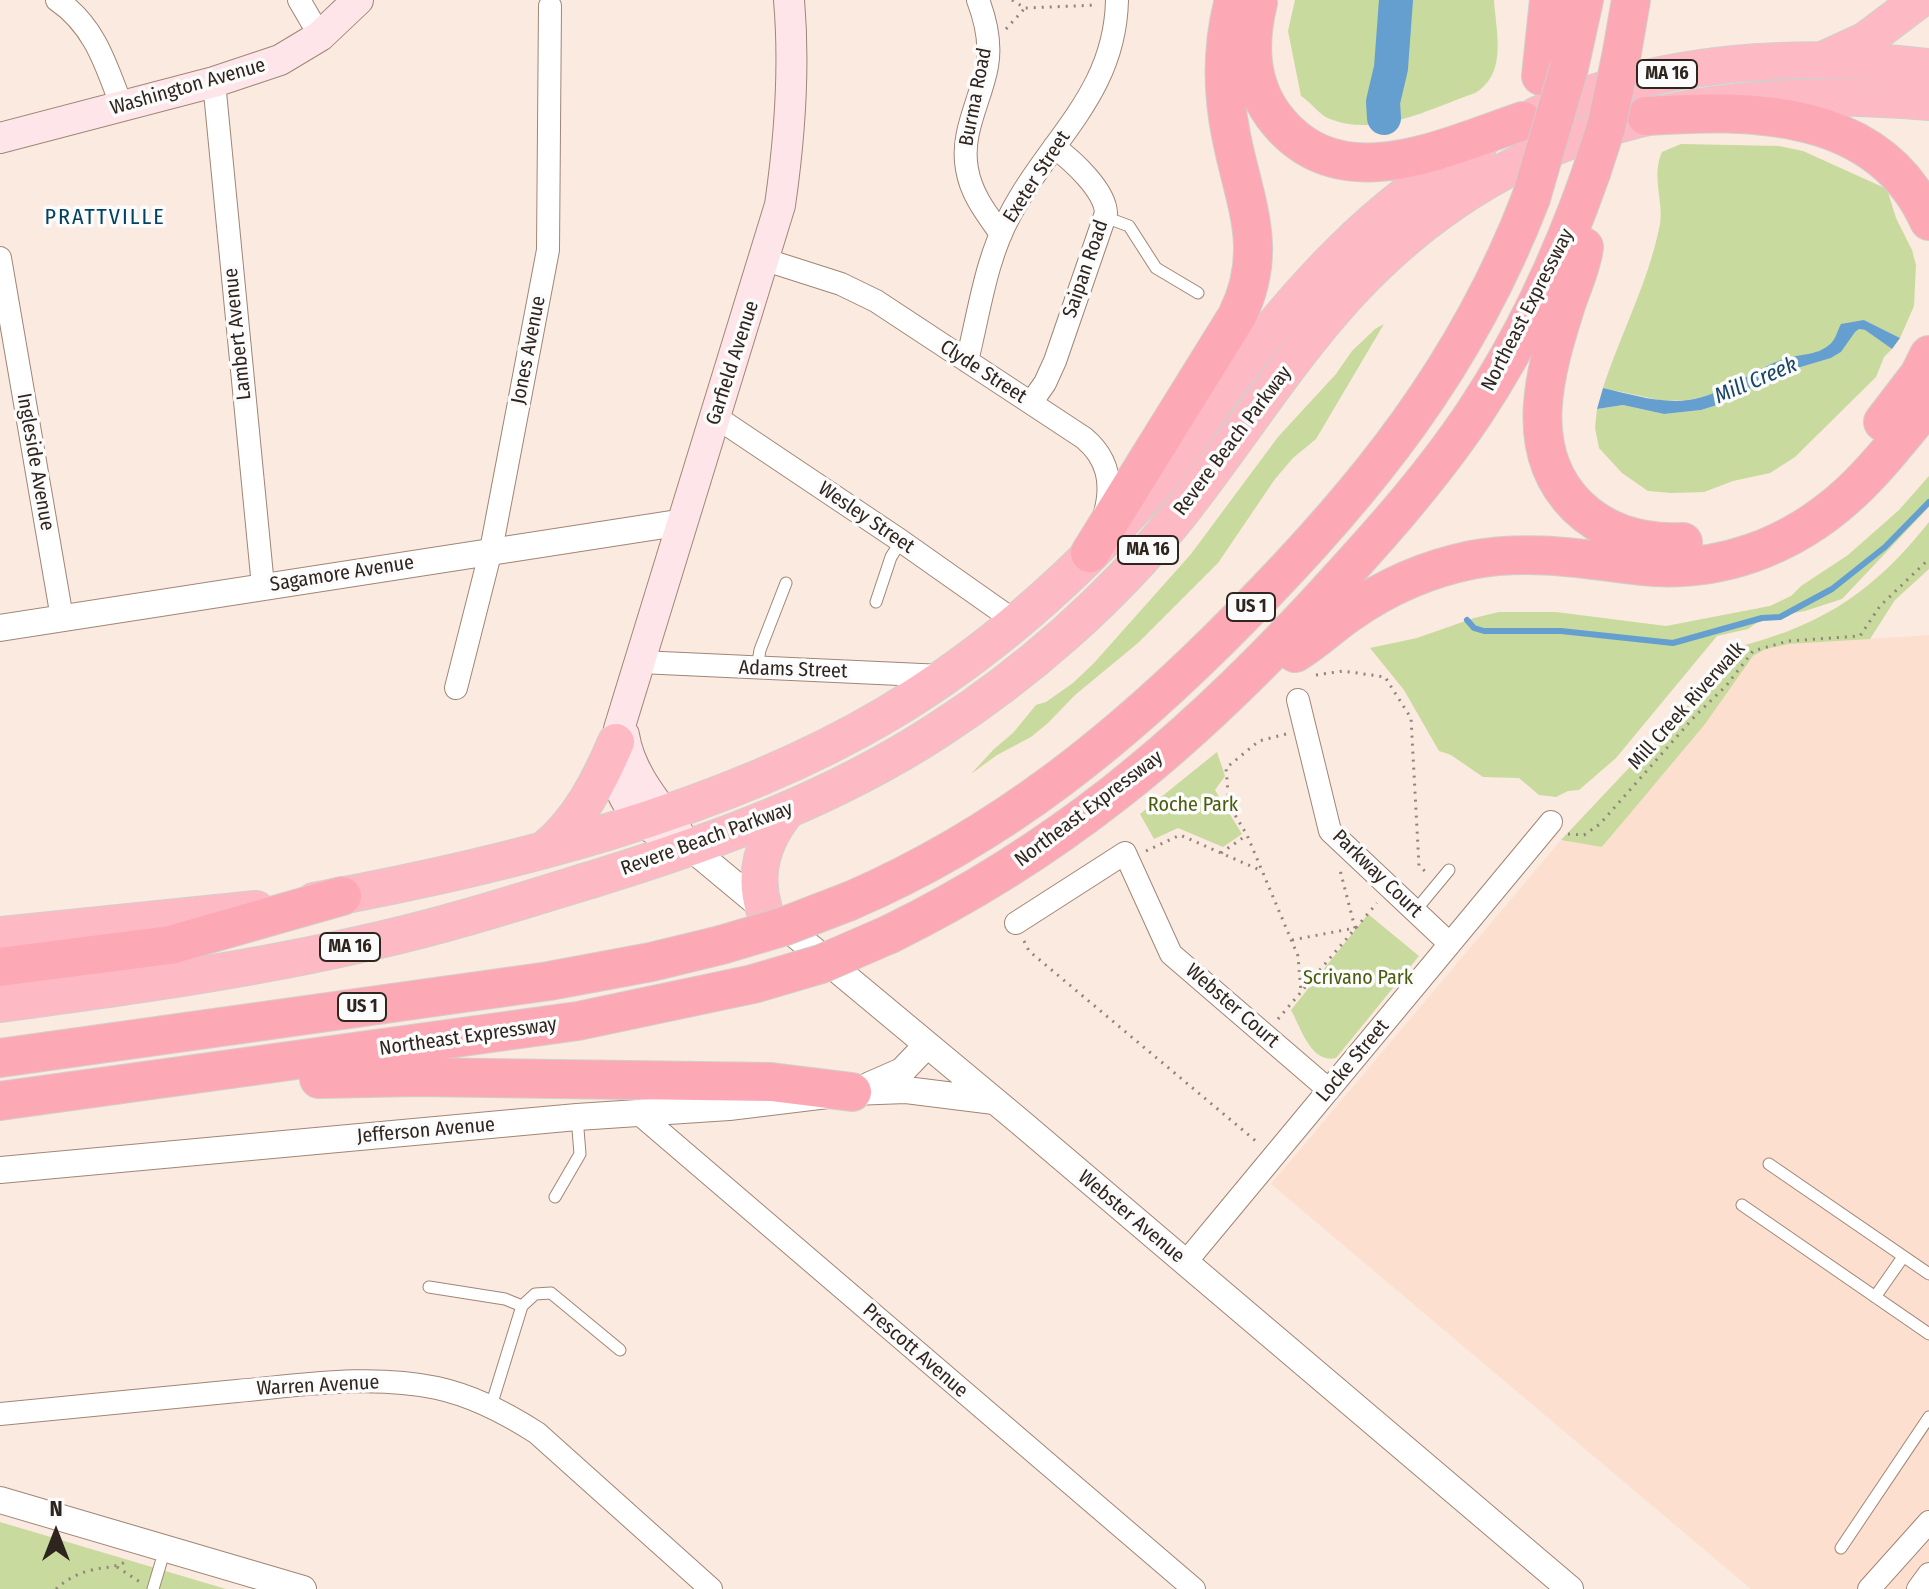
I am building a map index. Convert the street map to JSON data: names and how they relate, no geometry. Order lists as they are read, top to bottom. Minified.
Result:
{"streets":{"highway":["MA 16","Northeast Expressway","Revere Beach Parkway","US 1"],"main road":["Washington Avenue","Garfield Avenue"],"street":["Burma Road","Exeter Street","Saipan Road","Lambert Avenue","Jones Avenue","Clyde Street","Ingleside Avenue","Wesley Street","Sagamore Avenue","Adams Street","Parkway Court","Webster Court","Locke Street","Jefferson Avenue","Webster Avenue","Prescott Avenue","Warren Avenue"],"path":["Mill Creek Riverwalk"]},"crossings":[["Washington Avenue","Lambert Avenue"],["Burma Road","Exeter Street"],["Exeter Street","Saipan Road"],["Exeter Street","Clyde Street"],["Saipan Road","Clyde Street"],["Lambert Avenue","Sagamore Avenue"],["Jones Avenue","Sagamore Avenue"],["Garfield Avenue","Clyde Street"],["Garfield Avenue","Revere Beach Parkway"],["Garfield Avenue","Wesley Street"],["Garfield Avenue","Sagamore Avenue"],["Garfield Avenue","Adams Street"],["Garfield Avenue","Webster Avenue"],["Clyde Street","Revere Beach Parkway"],["Revere Beach Parkway","Wesley Street"],["Revere Beach Parkway","Adams Street"],["Revere Beach Parkway","Webster Avenue"],["Ingleside Avenue","Sagamore Avenue"],["Mill Creek Riverwalk","Locke Street"],["Parkway Court","Locke Street"],["Webster Court","Locke Street"],["Locke Street","Webster Avenue"],["Jefferson Avenue","Webster Avenue"],["Jefferson Avenue","Prescott Avenue"]],"districts":["PRATTVILLE"],"water":["Mill Creek"],"parks":["Roche Park","Scrivano Park"],"north":"top"}
